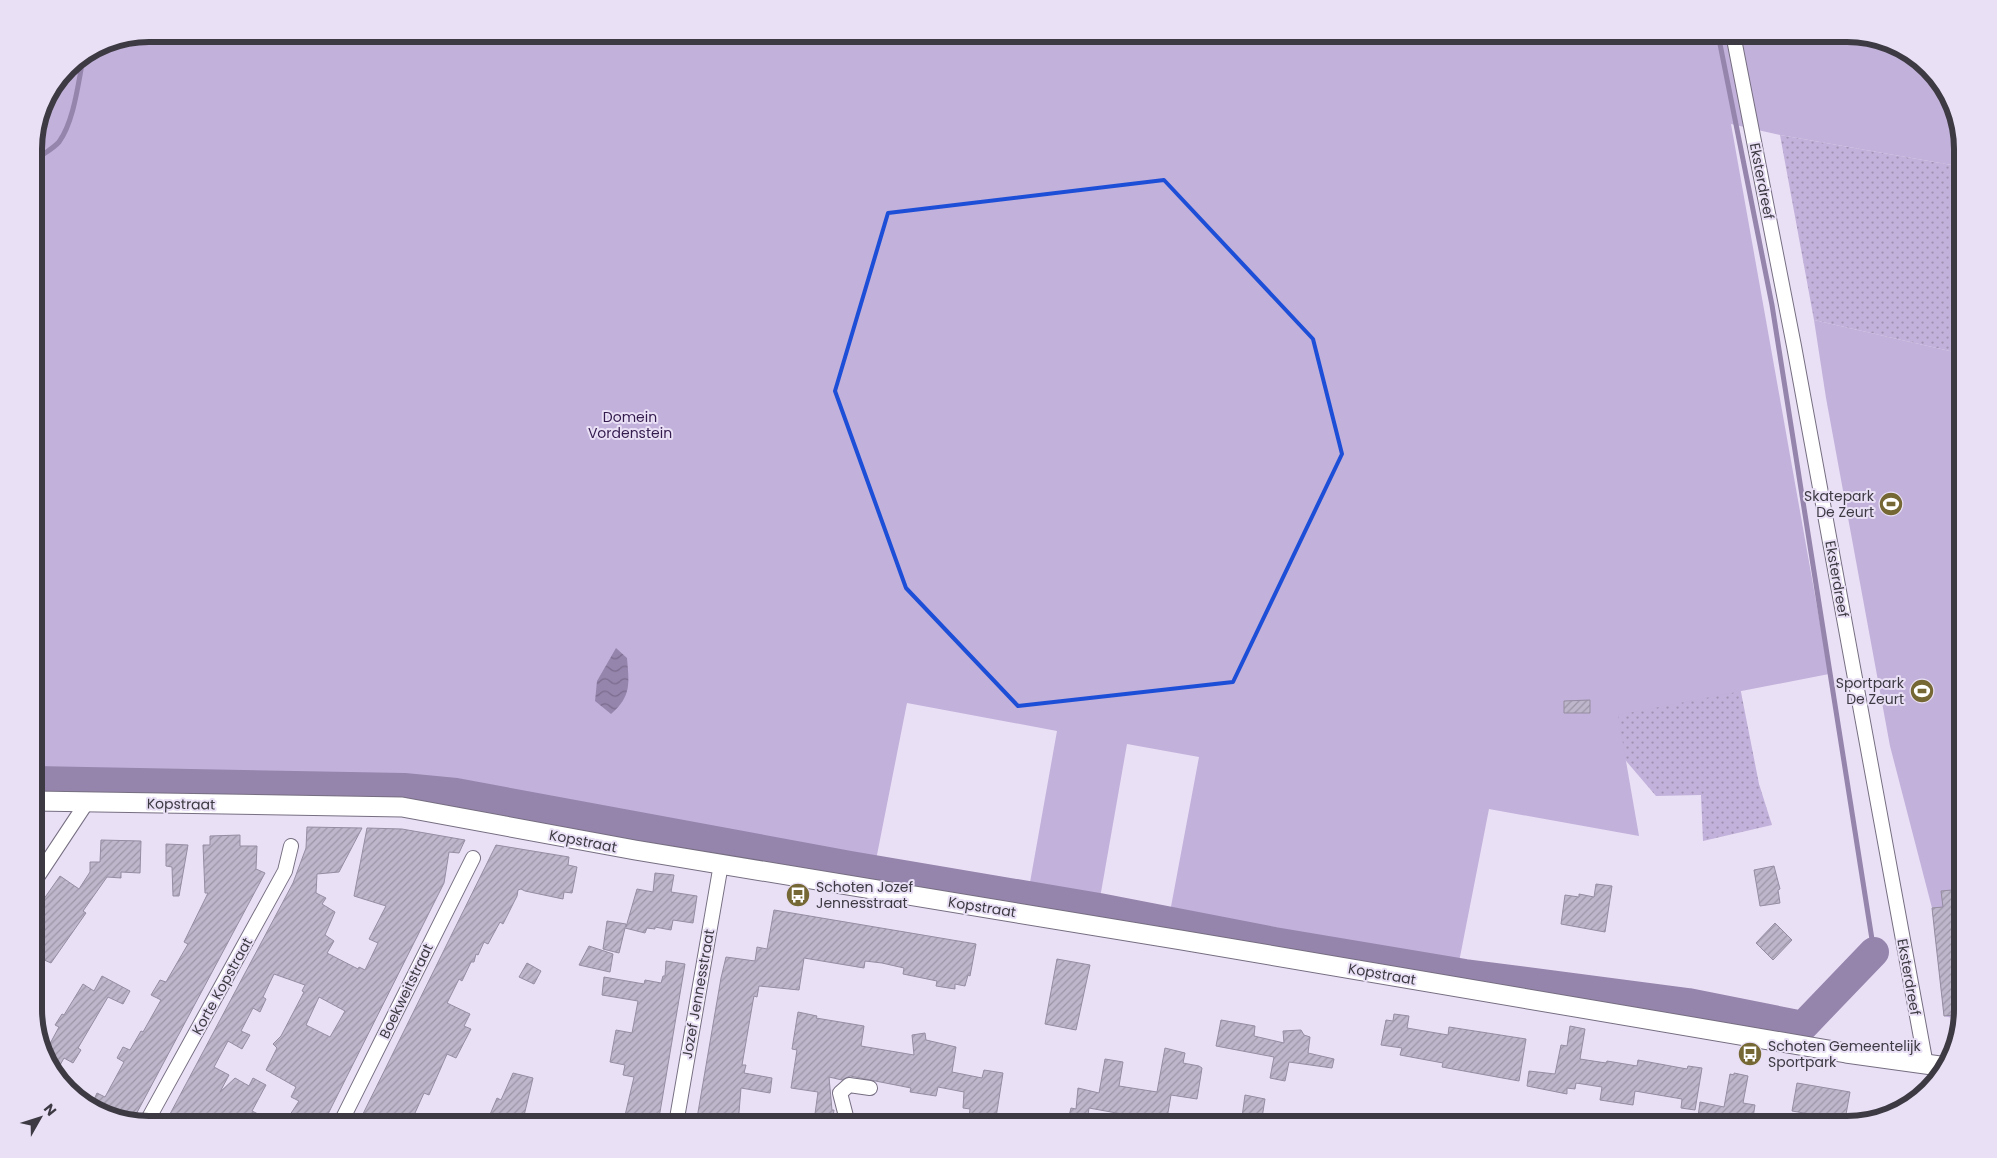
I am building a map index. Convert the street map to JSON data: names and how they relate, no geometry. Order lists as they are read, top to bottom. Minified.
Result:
{"streets":{"main road":["Kopstraat"],"street":["Eksterdreef","Korte Kopstraat","Boekweitstraat","Jozef Jennesstraat"]},"crossings":[["Eksterdreef","Kopstraat"],["Kopstraat","Jozef Jennesstraat"]],"parks":["Domein Vordenstein"],"places":{"sports":["Skatepark De Zeurt","Sportpark De Zeurt"],"bus stop":["Schoten Jozef Jennesstraat","Schoten Gemeentelijk Sportpark"]},"north":"top right"}
